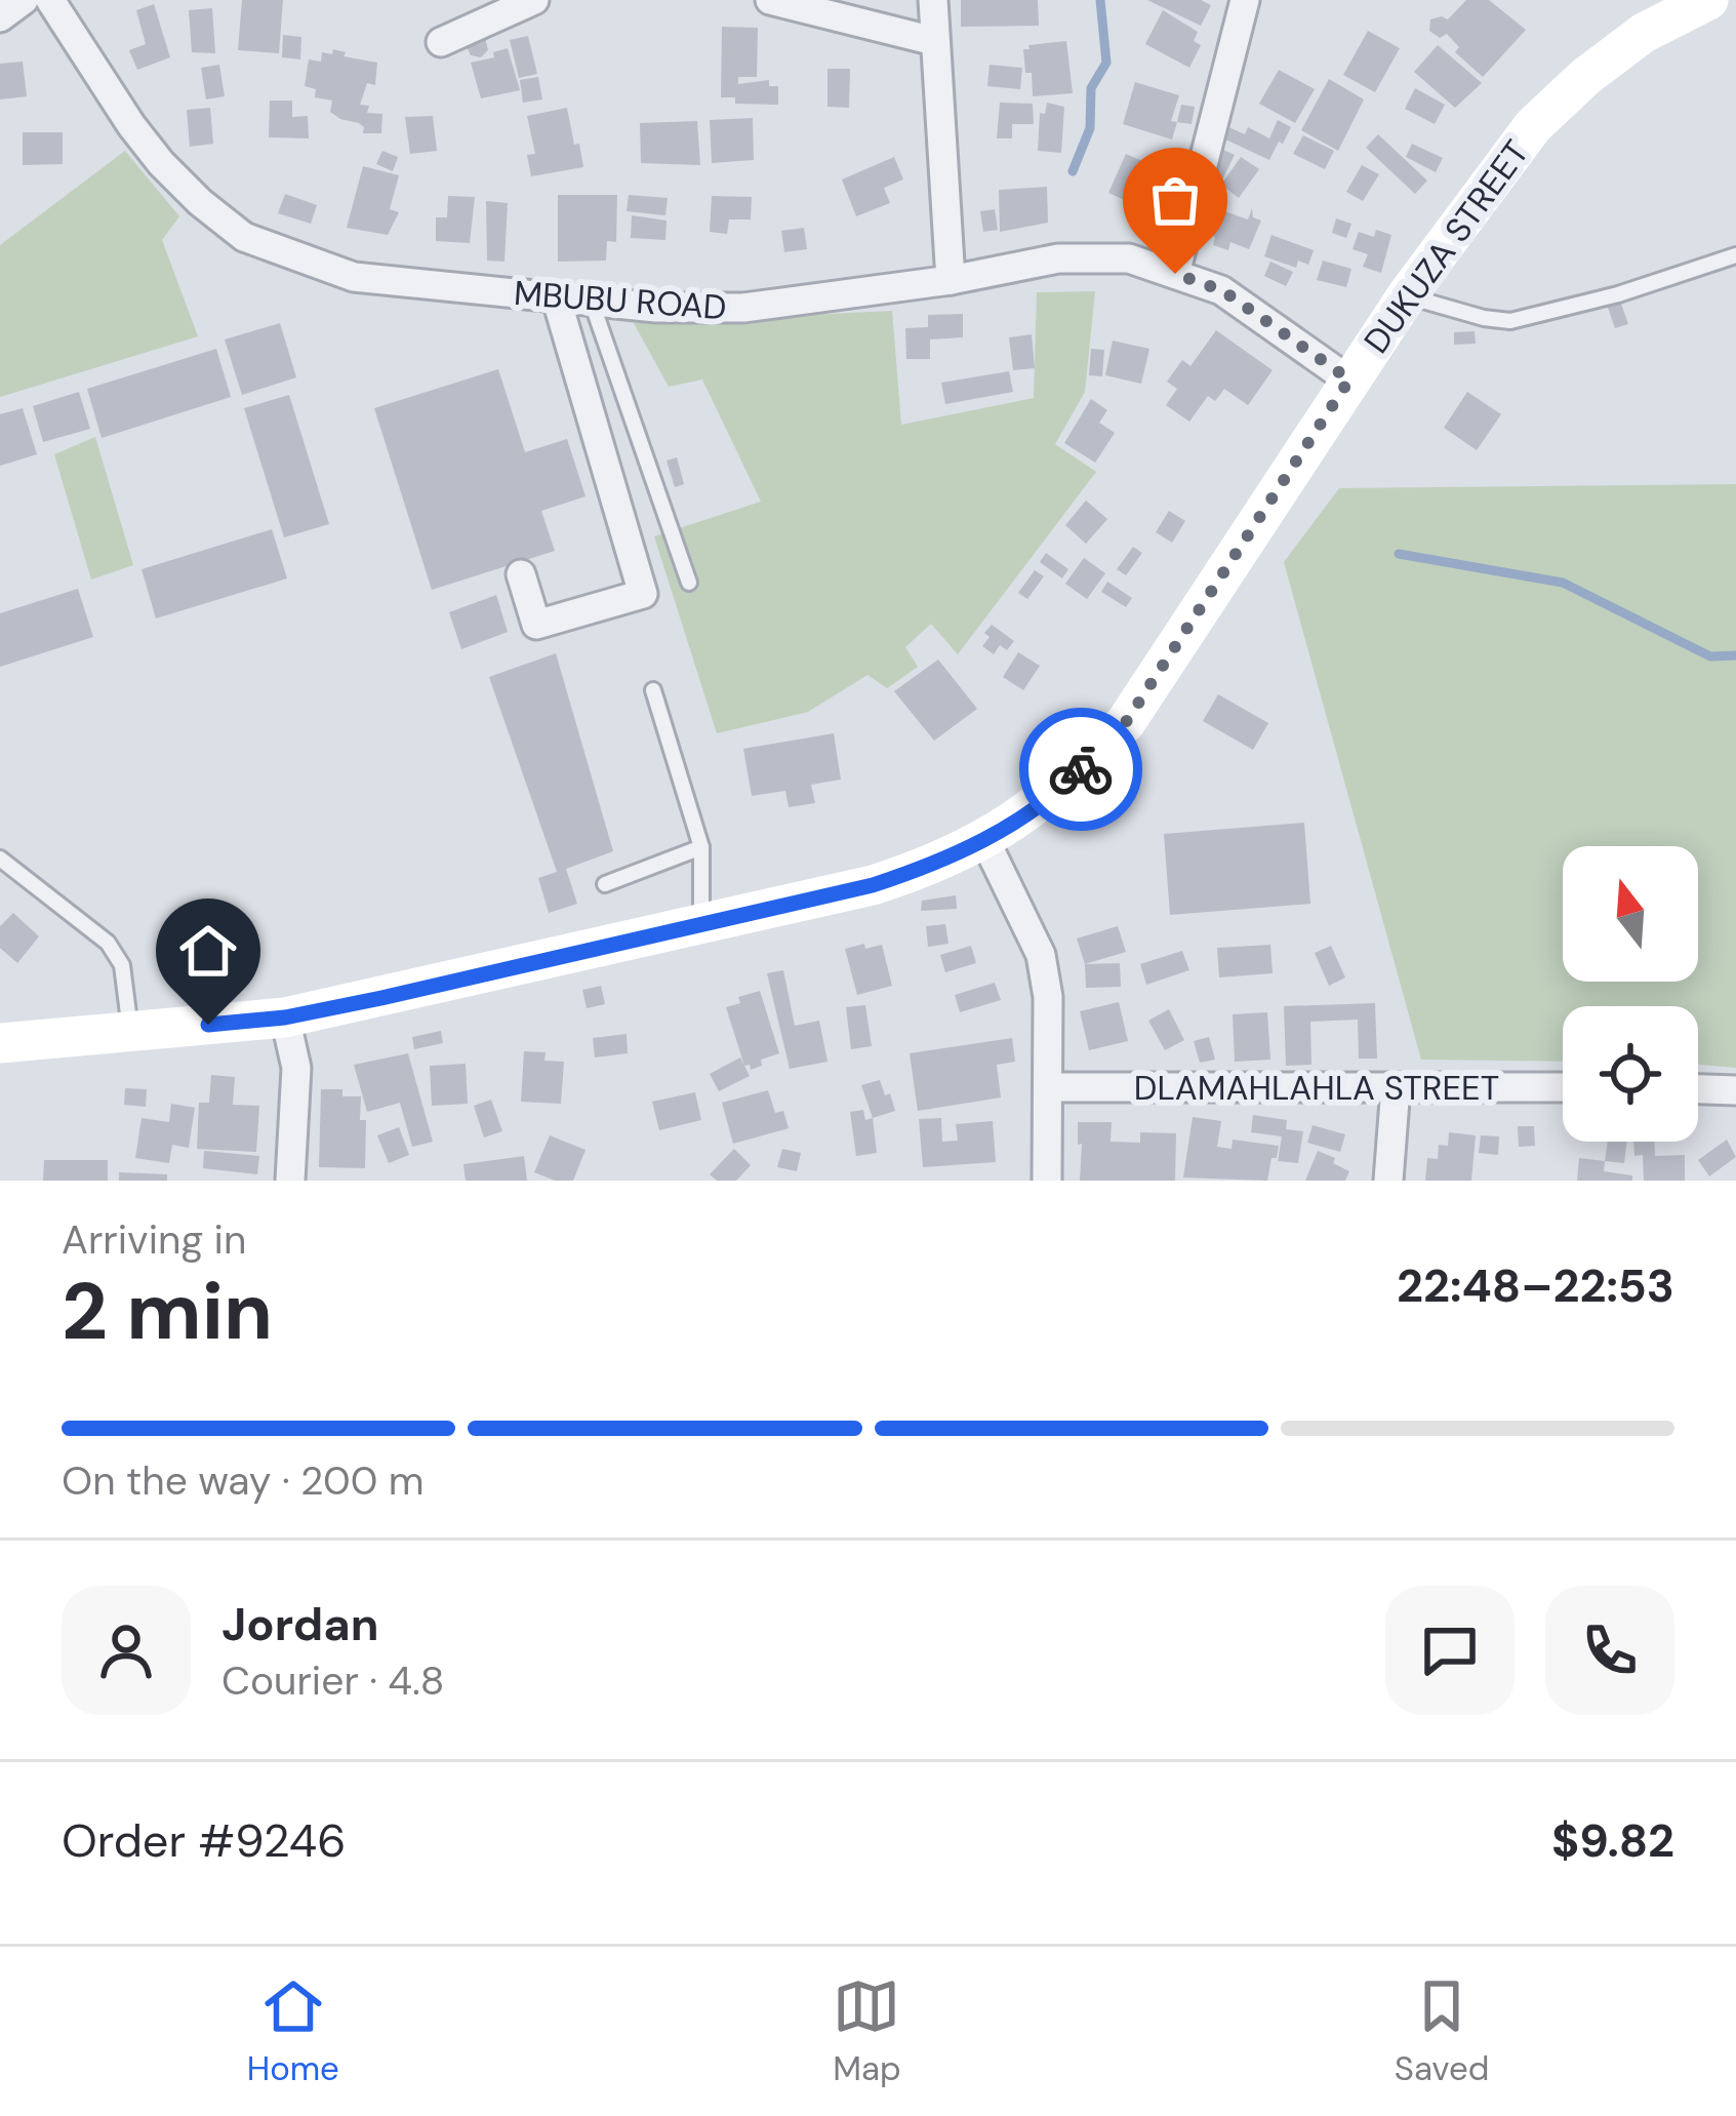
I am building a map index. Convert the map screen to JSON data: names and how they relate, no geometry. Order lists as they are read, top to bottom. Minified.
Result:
{"streets":{"main road":["DUKUZA STREET"],"street":["MBUBU ROAD","DLAMAHLAHLA STREET"]},"crossings":[["DUKUZA STREET","MBUBU ROAD"]],"north":"top","page":{"heading":["2 min","Arriving in","22:48–22:53"],"panel":["Jordan","Courier · 4.8","Order #9246","$9.82"],"bar":"On the way · 200 m","tabs":["Home","Map","Saved"]}}
